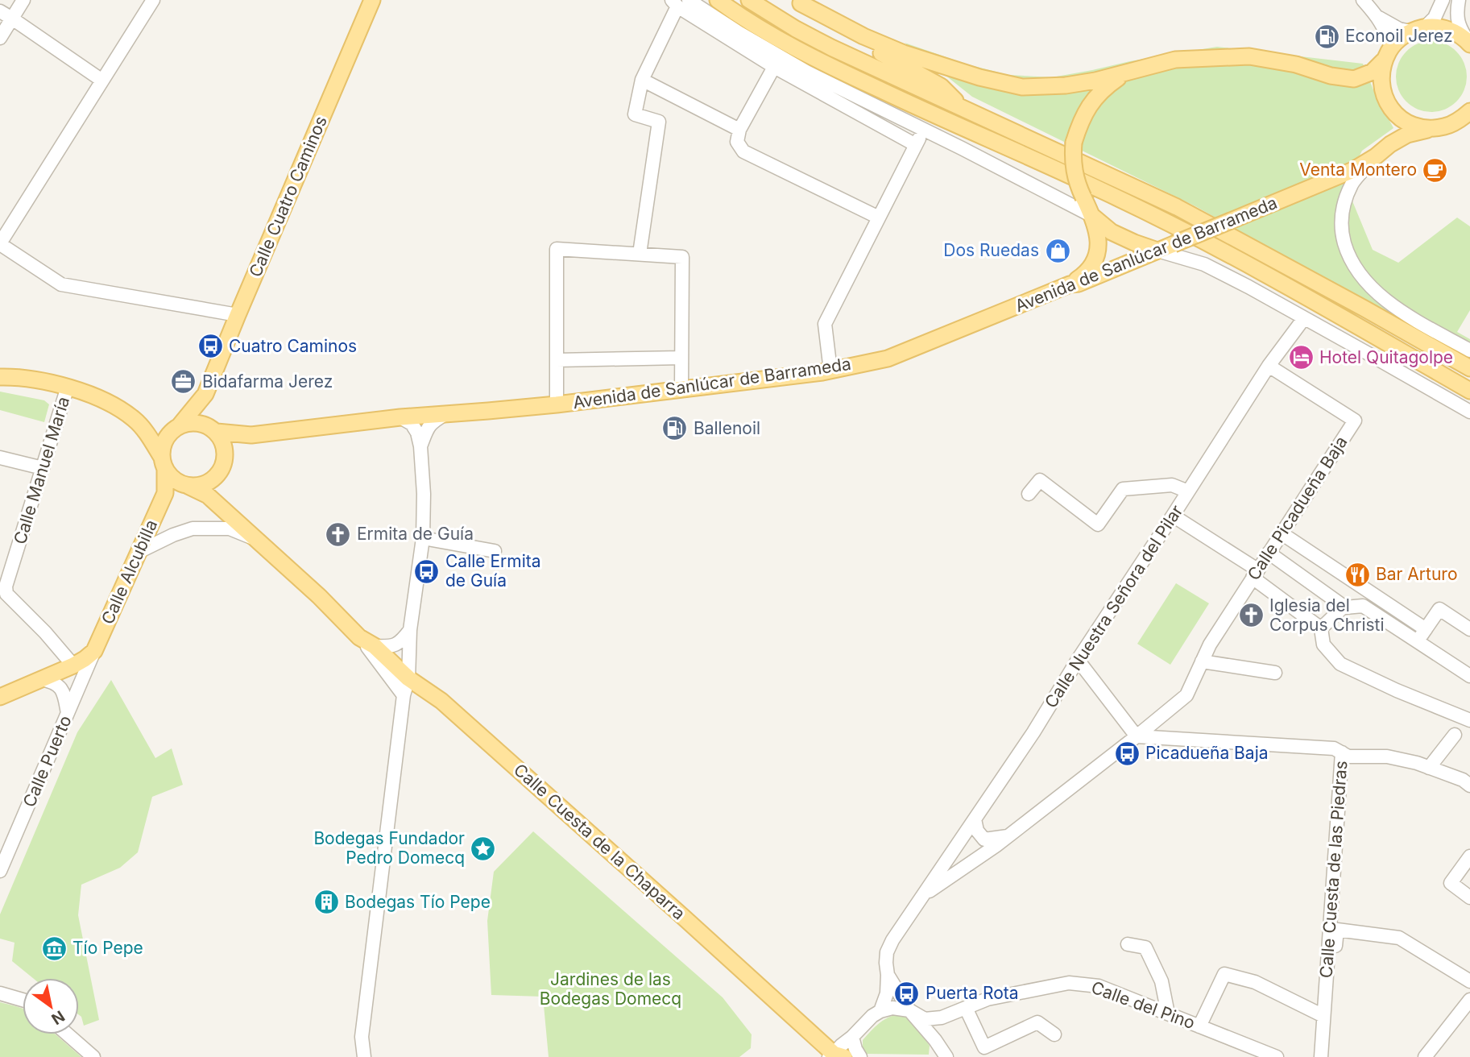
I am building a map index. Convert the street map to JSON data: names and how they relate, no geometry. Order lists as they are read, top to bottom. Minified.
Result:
{"streets":{"main road":["Calle Cuatro Caminos","Avenida de Sanlúcar de Barrameda","Calle Alcubilla","Calle Cuesta de la Chaparra"],"street":["Calle Manuel María","Calle Picadueña Baja","Calle Nuestra Señora del Pilar","Calle Puerto","Calle Cuesta de las Piedras","Calle del Pino"]},"crossings":[["Calle Cuatro Caminos","Avenida de Sanlúcar de Barrameda"],["Calle Cuatro Caminos","Calle Alcubilla"],["Calle Cuatro Caminos","Calle Cuesta de la Chaparra"],["Avenida de Sanlúcar de Barrameda","Calle Alcubilla"],["Avenida de Sanlúcar de Barrameda","Calle Cuesta de la Chaparra"],["Calle Picadueña Baja","Calle Nuestra Señora del Pilar"],["Calle Picadueña Baja","Calle Cuesta de las Piedras"],["Calle Alcubilla","Calle Puerto"],["Calle Alcubilla","Calle Cuesta de la Chaparra"]],"parks":["Jardines de las Bodegas Domecq"],"places":{"fuel station":["Econoil Jerez","Ballenoil"],"cafe":["Venta Montero"],"shop":["Dos Ruedas"],"bus stop":["Cuatro Caminos","Calle Ermita de Guía","Picadueña Baja","Puerta Rota"],"hotel":["Hotel Quitagolpe"],"office":["Bidafarma Jerez"],"church":["Ermita de Guía","Iglesia del Corpus Christi"],"restaurant":["Bar Arturo"],"place":["Bodegas Fundador Pedro Domecq"],"building":["Bodegas Tío Pepe"],"museum":["Tío Pepe"]},"north":"bottom right"}
